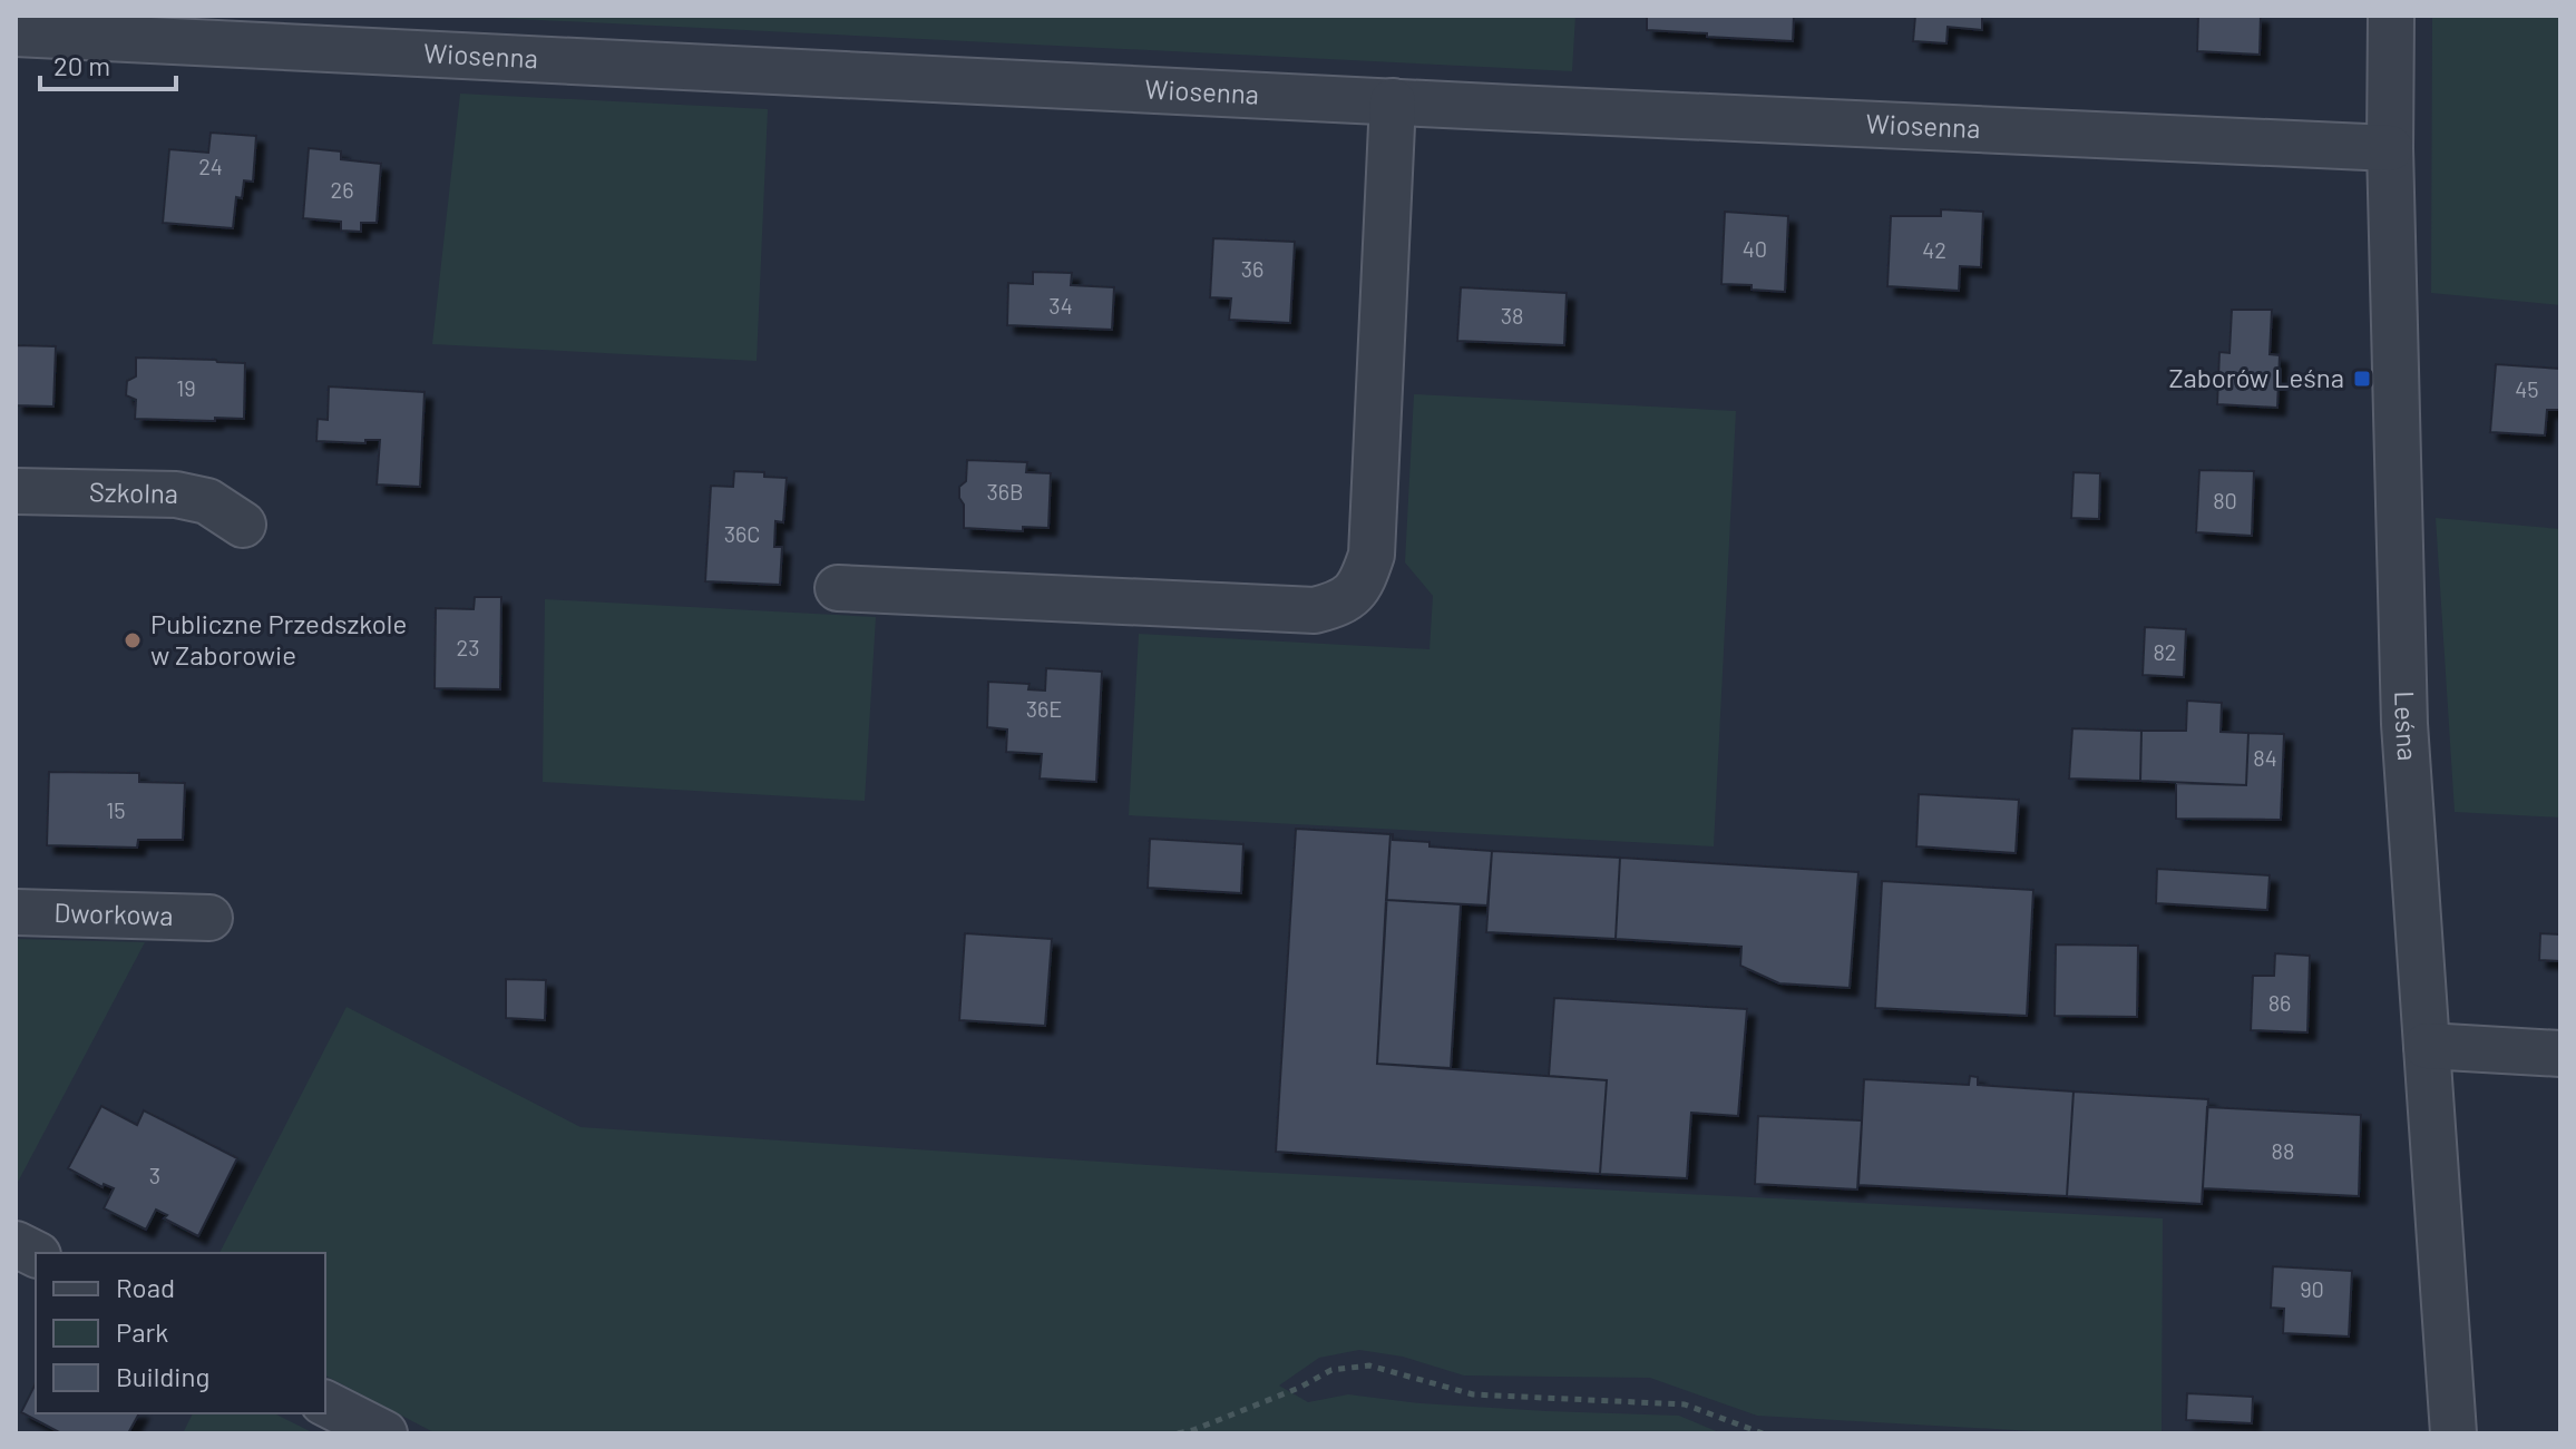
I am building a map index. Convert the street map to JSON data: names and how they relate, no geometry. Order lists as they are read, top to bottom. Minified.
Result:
{"streets":{"street":["Wiosenna","Szkolna","Leśna","Dworkowa"]},"crossings":[["Wiosenna","Leśna"]],"places":{"transit":["Zaborów Leśna"],"other":["Publiczne Przedszkole w Zaborowie"]},"house_numbers":["24","26","40","42","36","34","38","19","45","36B","80","36C","23","82","36E","84","15","86","88","3","90"],"legend":["Road","Park","Building"],"scale_bar":"20 m"}
